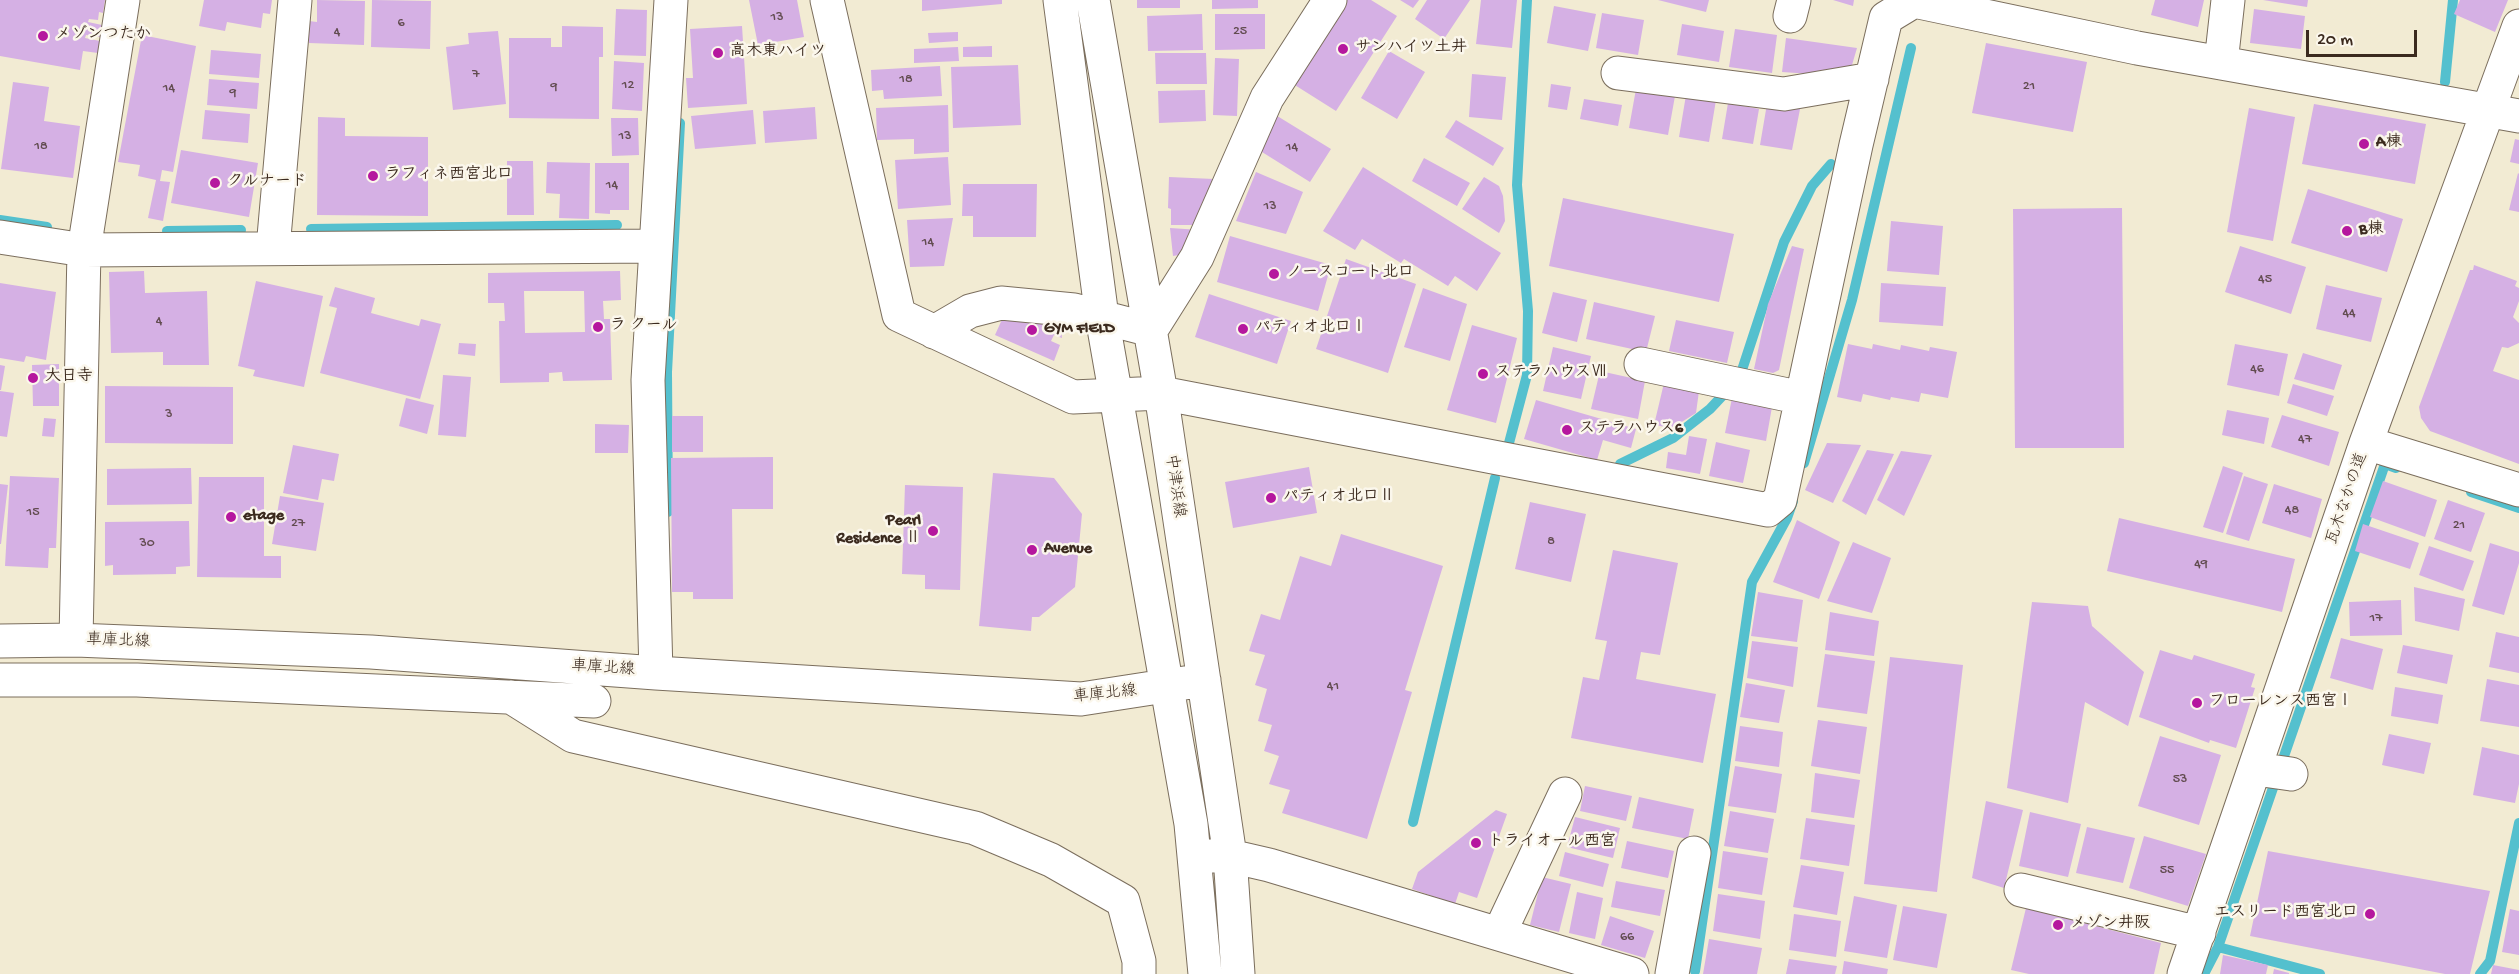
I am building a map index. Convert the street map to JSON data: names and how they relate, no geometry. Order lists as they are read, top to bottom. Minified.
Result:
{"streets":{"street":["中津浜線","瓦木なかの道","車庫北線"]},"crossings":[["中津浜線","車庫北線"]],"places":["メゾンつたか","サンハイツ土井","高木東ハイツ","A棟","ラフィネ西宮北口","クルナード","B棟","ノースコート北口","ラ クール","パティオ北口Ⅰ","GYM FIELD","ステラハウスⅦ","大日寺","ステラハウス6","パティオ北口Ⅱ","etage","Pearl Residence Ⅱ","Avenue","フローレンス西宮Ⅰ","トライオール西宮","エスリード西宮北口","メゾン井阪"],"house_numbers":["13","6","25","4","7","18","12","21","9","14","9","13","18","14","14","13","14","45","44","4","46","3","47","48","15","27","21","8","30","49","17","41","53","55","66"],"scale_bar":"20 m"}
